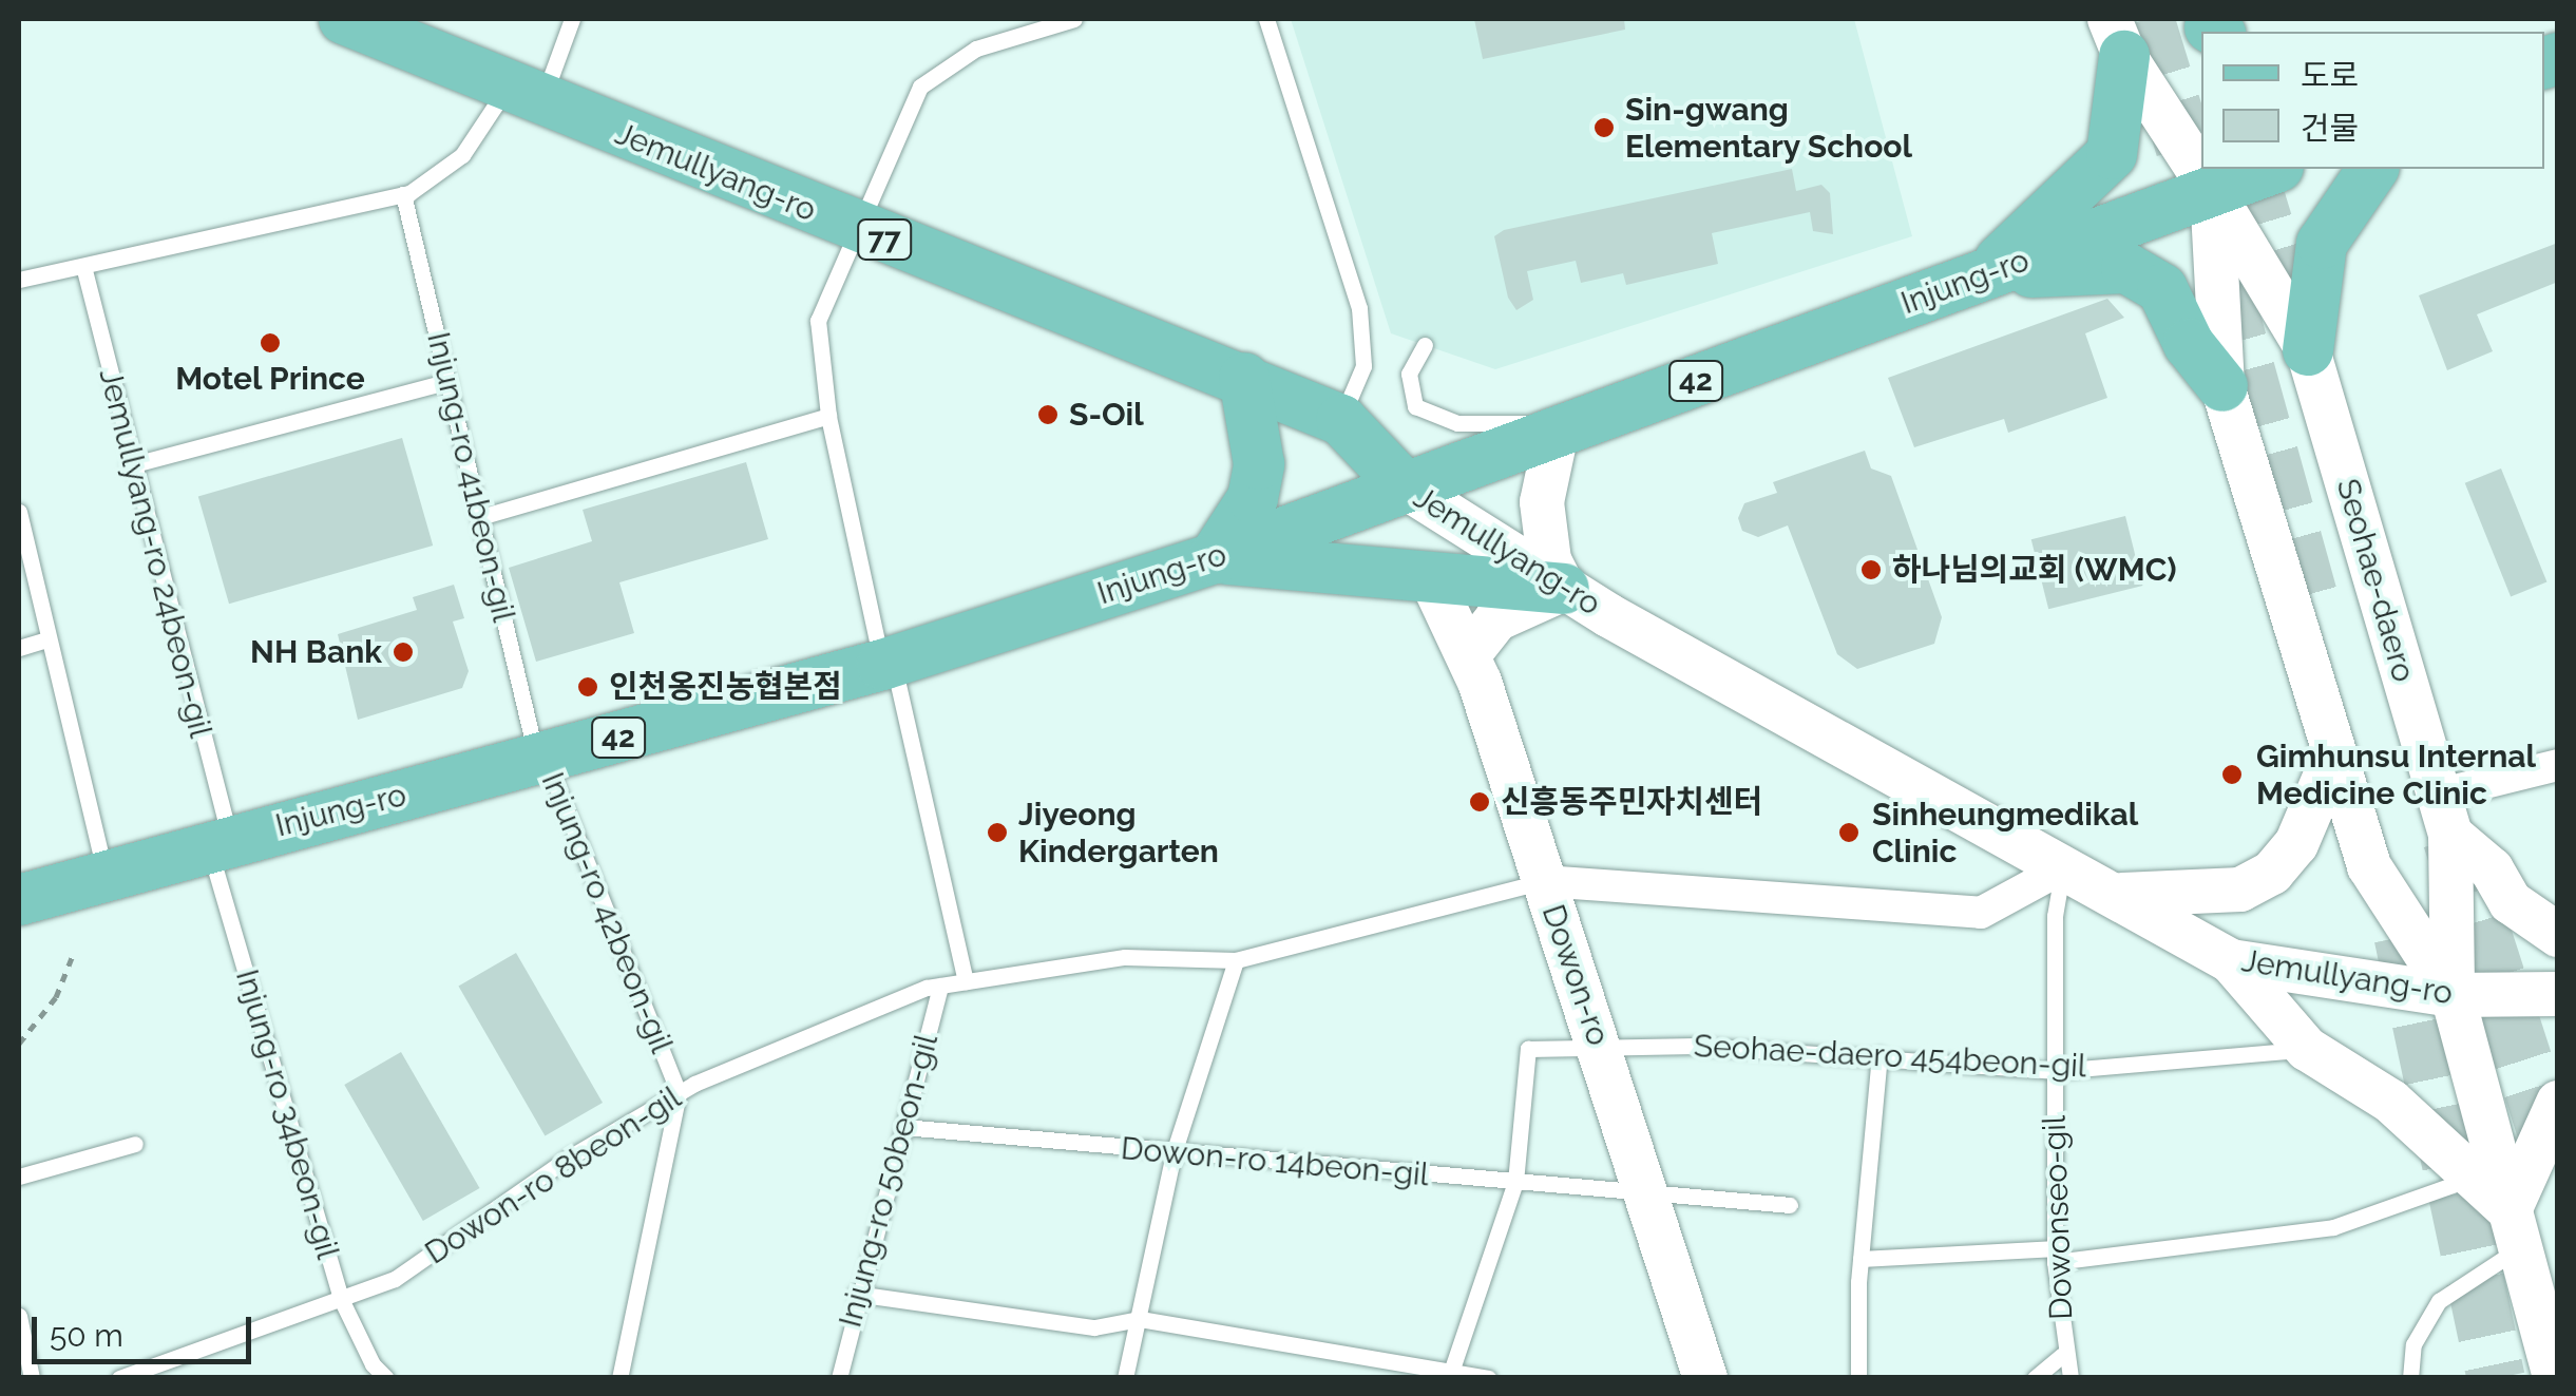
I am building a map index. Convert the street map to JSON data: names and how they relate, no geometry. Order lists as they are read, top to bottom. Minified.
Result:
{"streets":{"main road":["Jemullyang-ro","77","Injung-ro","42","Seohae-daero","Dowon-ro"],"lane":["Injung-ro 41beon-gil","Jemullyang-ro 24beon-gil","Injung-ro 42beon-gil","Seohae-daero 454beon-gil","Injung-ro 34beon-gil","Dowon-ro 14beon-gil","Dowon-ro 8beon-gil","Injung-ro 50beon-gil","Dowonseo-gil"]},"crossings":[["Jemullyang-ro","Injung-ro"],["Jemullyang-ro","Seohae-daero"],["Jemullyang-ro","Dowonseo-gil"],["Injung-ro","Injung-ro 41beon-gil"],["Injung-ro","Jemullyang-ro 24beon-gil"],["Injung-ro","Seohae-daero"],["Injung-ro","Injung-ro 42beon-gil"],["Injung-ro","Injung-ro 34beon-gil"],["Injung-ro 41beon-gil","Injung-ro 42beon-gil"],["Jemullyang-ro 24beon-gil","Injung-ro 34beon-gil"],["Injung-ro 42beon-gil","Dowon-ro 8beon-gil"],["Dowon-ro","Seohae-daero 454beon-gil"],["Dowon-ro","Dowon-ro 14beon-gil"],["Dowon-ro","Dowon-ro 8beon-gil"],["Seohae-daero 454beon-gil","Dowon-ro 14beon-gil"],["Seohae-daero 454beon-gil","Dowonseo-gil"],["Injung-ro 34beon-gil","Dowon-ro 8beon-gil"],["Dowon-ro 14beon-gil","Injung-ro 50beon-gil"],["Dowon-ro 8beon-gil","Injung-ro 50beon-gil"]],"places":["Sin-gwang Elementary School","Motel Prince","S-Oil","하나님의교회 (WMC)","NH Bank","인천옹진농협본점","Gimhunsu Internal Medicine Clinic","신흥동주민자치센터","Jiyeong Kindergarten","Sinheungmedikal Clinic"],"legend":["도로","건물"],"scale_bar":"50 m"}
